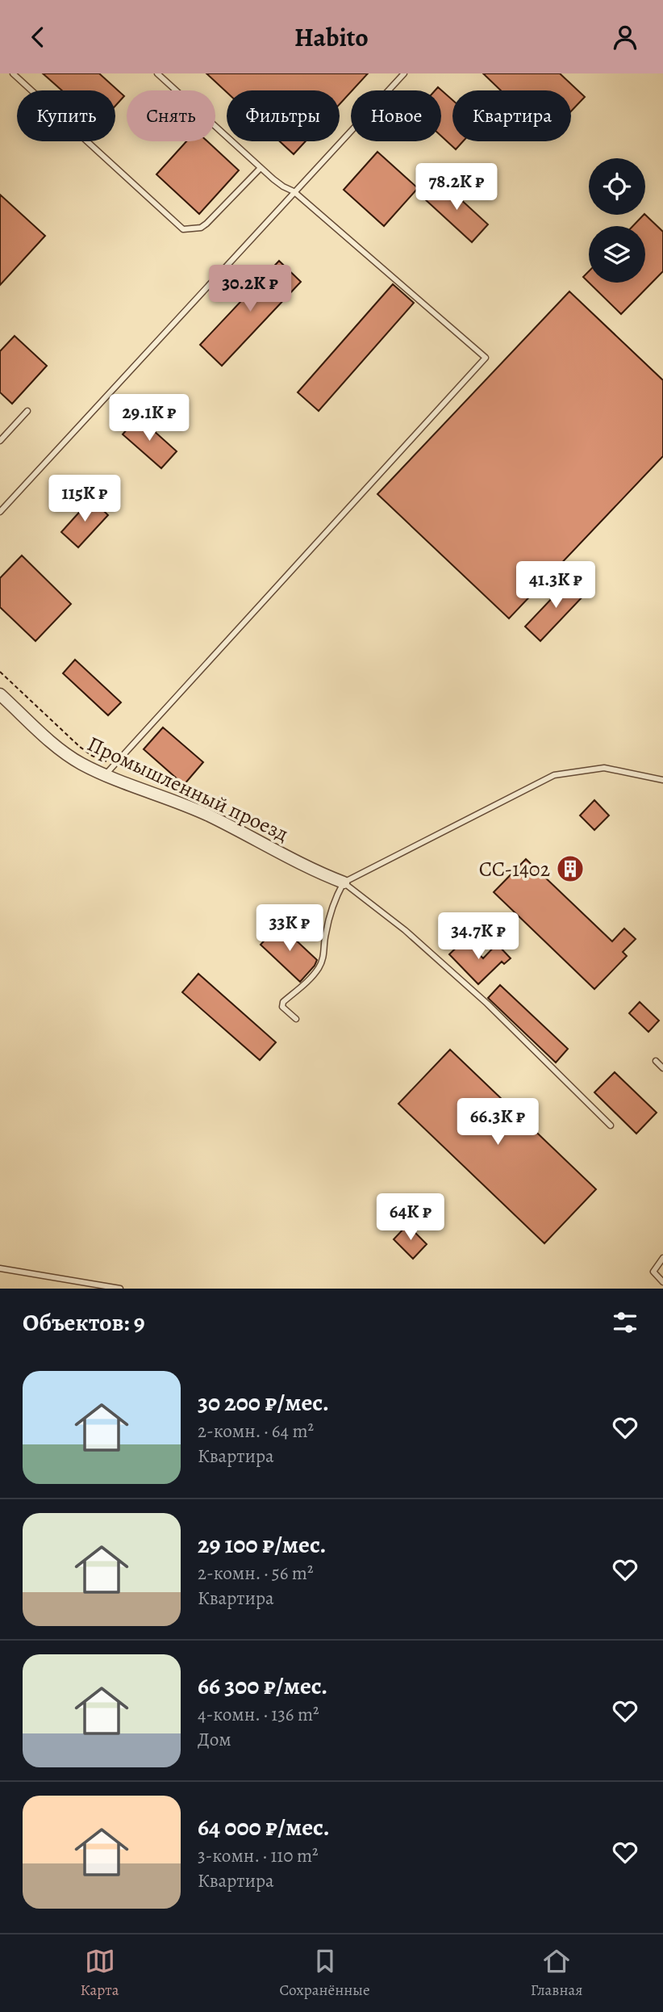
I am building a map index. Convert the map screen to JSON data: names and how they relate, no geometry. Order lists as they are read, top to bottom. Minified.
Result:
{"streets":{"street":["Промышленный проезд"]},"places":{"building":["СС-1402"]},"page":{"header":"Habito","chip":["Купить","Снять","Фильтры","Новое","Квартира"],"price":["78.2K ₽","30.2K ₽","29.1K ₽","115K ₽","41.3K ₽","33K ₽","34.7K ₽","66.3K ₽","64K ₽"],"heading":"Объектов: 9","list":[{"name":"30 200 ₽/мес.","note":"2-комн. · 64 m² · Квартира"},{"name":"29 100 ₽/мес.","note":"2-комн. · 56 m² · Квартира"},{"name":"66 300 ₽/мес.","note":"4-комн. · 136 m² · Дом"},{"name":"64 000 ₽/мес.","note":"3-комн. · 110 m² · Квартира"}],"tabs":["Карта","Сохранённые","Главная"]}}
